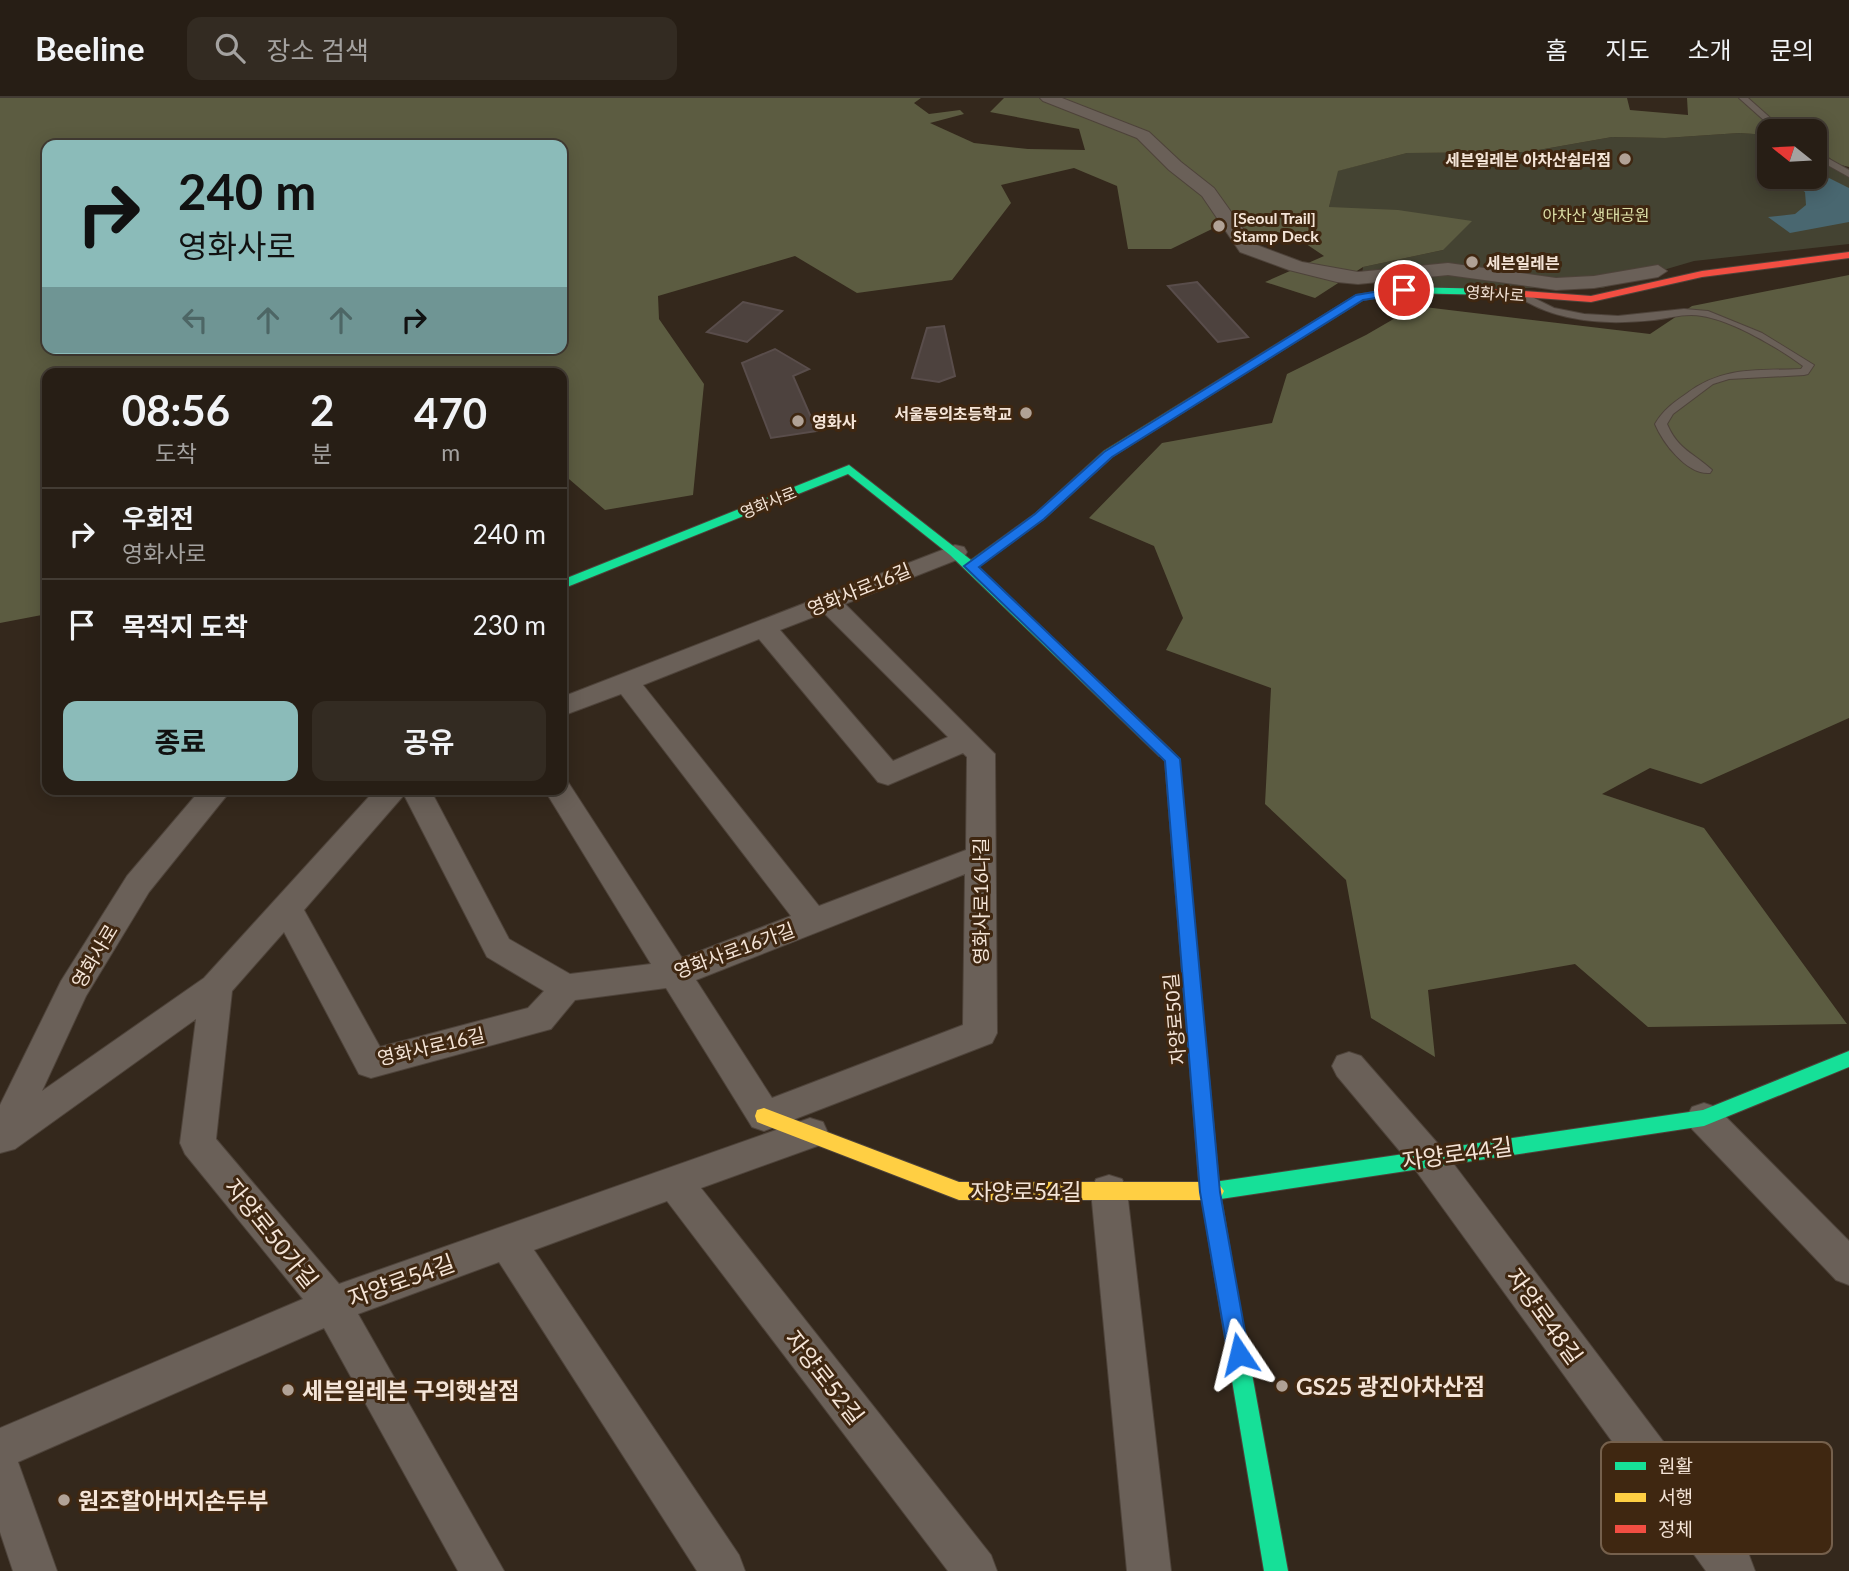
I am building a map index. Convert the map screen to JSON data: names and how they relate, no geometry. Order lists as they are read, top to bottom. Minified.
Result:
{"streets":{"street":["영화사로","영화사로16길","영화사로16나길","영화사로16가길","자양로50길","자양로44길","자양로54길","자양로50가길","자양로48길","자양로52길"]},"crossings":[["영화사로","영화사로16길"],["영화사로","자양로50길"],["영화사로16길","영화사로16나길"],["영화사로16길","영화사로16가길"],["영화사로16길","자양로50길"],["영화사로16나길","영화사로16가길"],["영화사로16나길","자양로54길"],["자양로50길","자양로44길"],["자양로50길","자양로54길"],["자양로44길","자양로54길"],["자양로44길","자양로48길"],["자양로54길","자양로50가길"],["자양로54길","자양로52길"]],"parks":["아차산 생태공원"],"places":["세븐일레븐 아차산쉼터점","[Seoul Trail] Stamp Deck","세븐일레븐","서울동의초등학교","영화사","GS25 광진아차산점","세븐일레븐 구의햇살점","원조할아버지손두부"],"legend":["원활","서행","정체"],"north":"left","page":{"header":"Beeline","search":"장소 검색","nav":["홈","지도","소개","문의"],"turn":["240 m","영화사로"],"eta":["08:56","도착","2","분","470","m"],"list":[{"name":"우회전","note":"영화사로","value":"240 m"},{"name":"목적지 도착","value":"230 m"}],"buttons":["종료","공유"]}}
